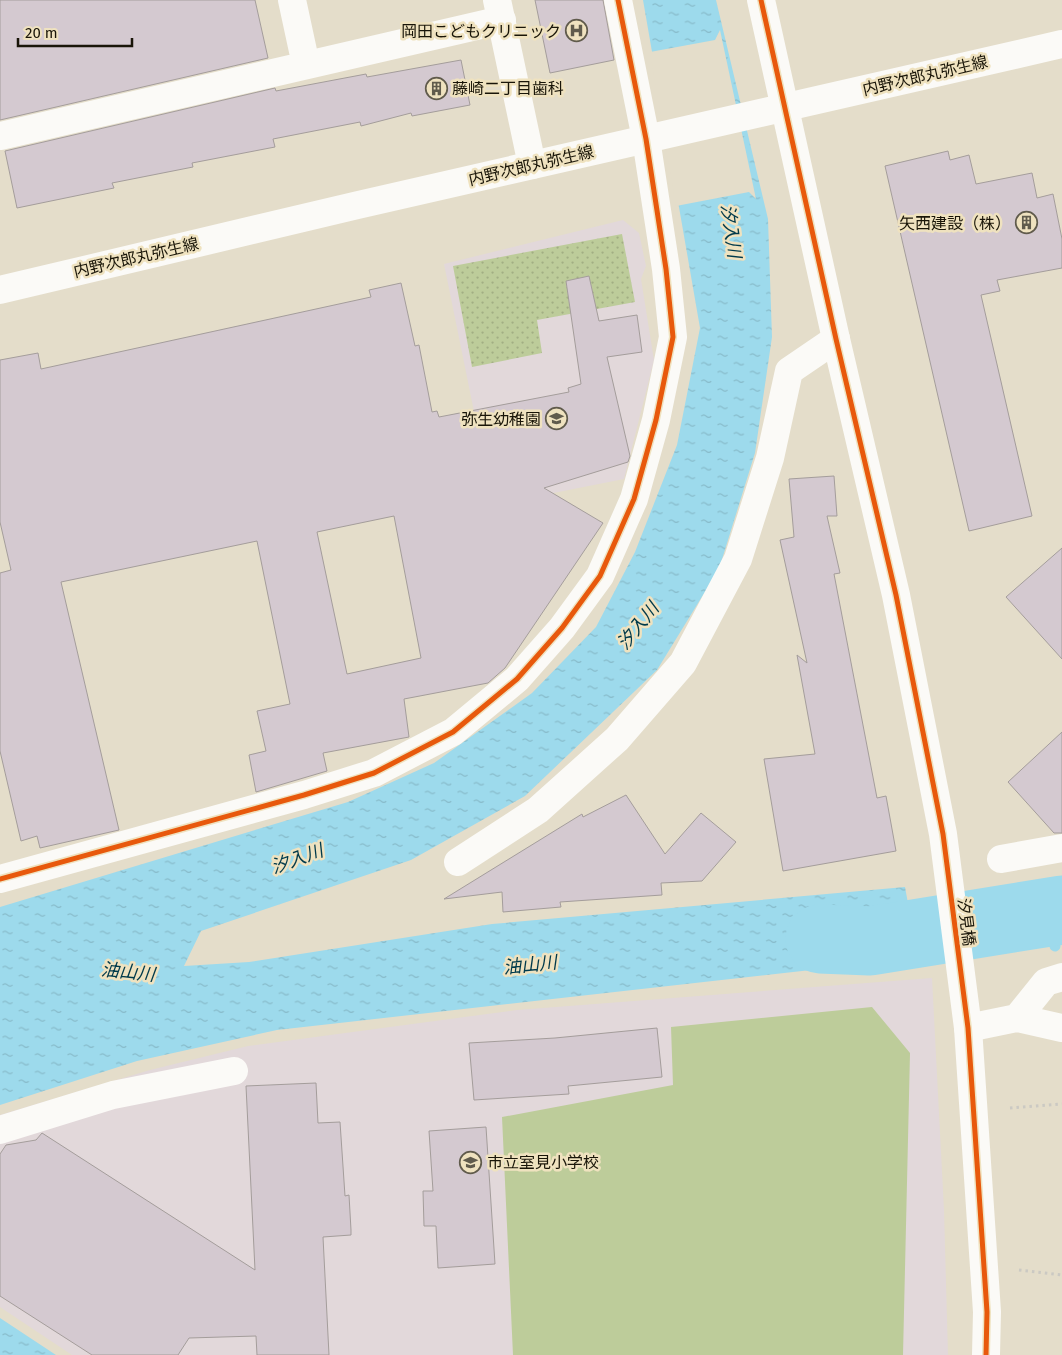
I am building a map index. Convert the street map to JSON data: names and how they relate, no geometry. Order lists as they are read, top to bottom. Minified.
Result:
{"streets":{"street":["内野次郎丸弥生線","汐見橋"]},"crossings":[["内野次郎丸弥生線","汐見橋"]],"water":["汐入川","油山川"],"places":{"hospital":["岡田こどもクリニック"],"building":["藤崎二丁目歯科","矢西建設（株）"],"school or university":["弥生幼稚園","市立室見小学校"]},"scale_bar":"20 m"}
